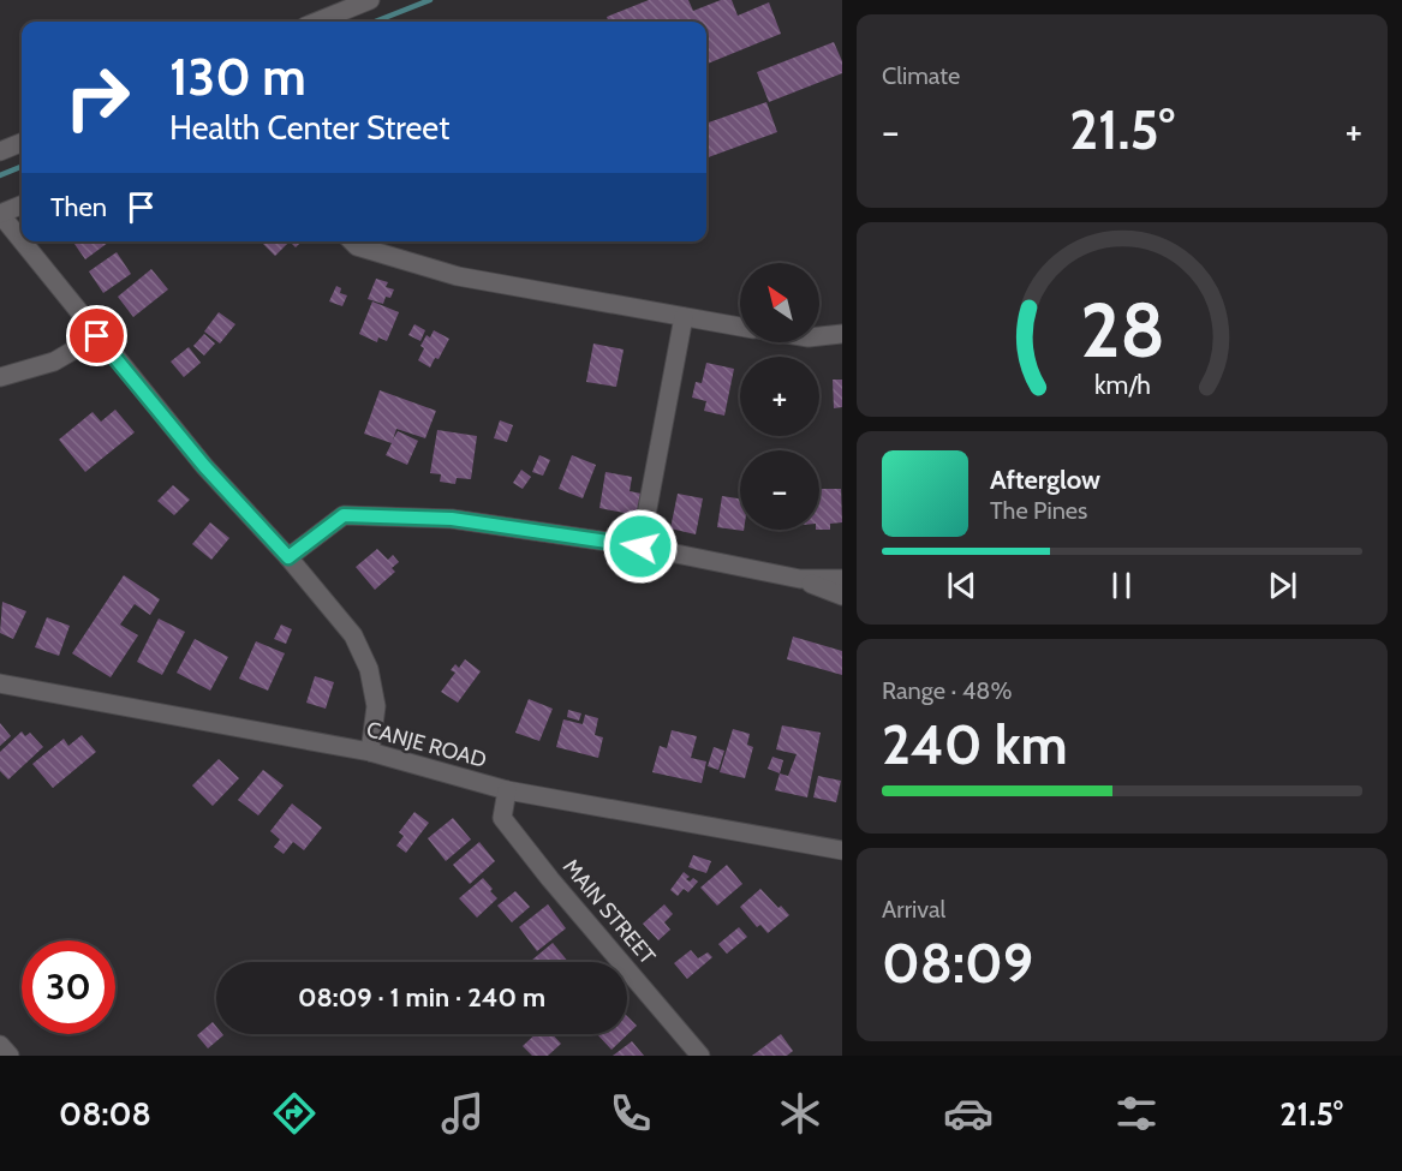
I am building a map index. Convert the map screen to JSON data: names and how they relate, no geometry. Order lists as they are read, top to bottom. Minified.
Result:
{"streets":{"street":["CANJE ROAD","MAIN STREET"]},"crossings":[["CANJE ROAD","MAIN STREET"]],"north":"top left","page":{"tile":["Climate",["Range · 48%","240 km"],["Arrival","08:09"]],"turn":["130 m","Health Center Street"],"heat":["−","21.5°","+"],"then":"Then","map_buttons":["+","−"],"song":["Afterglow","The Pines"],"limit":"30","trip":"08:09 · 1 min · 240 m","tabs":["08:08","21.5°"],"gauge":["28","km/h"]}}
